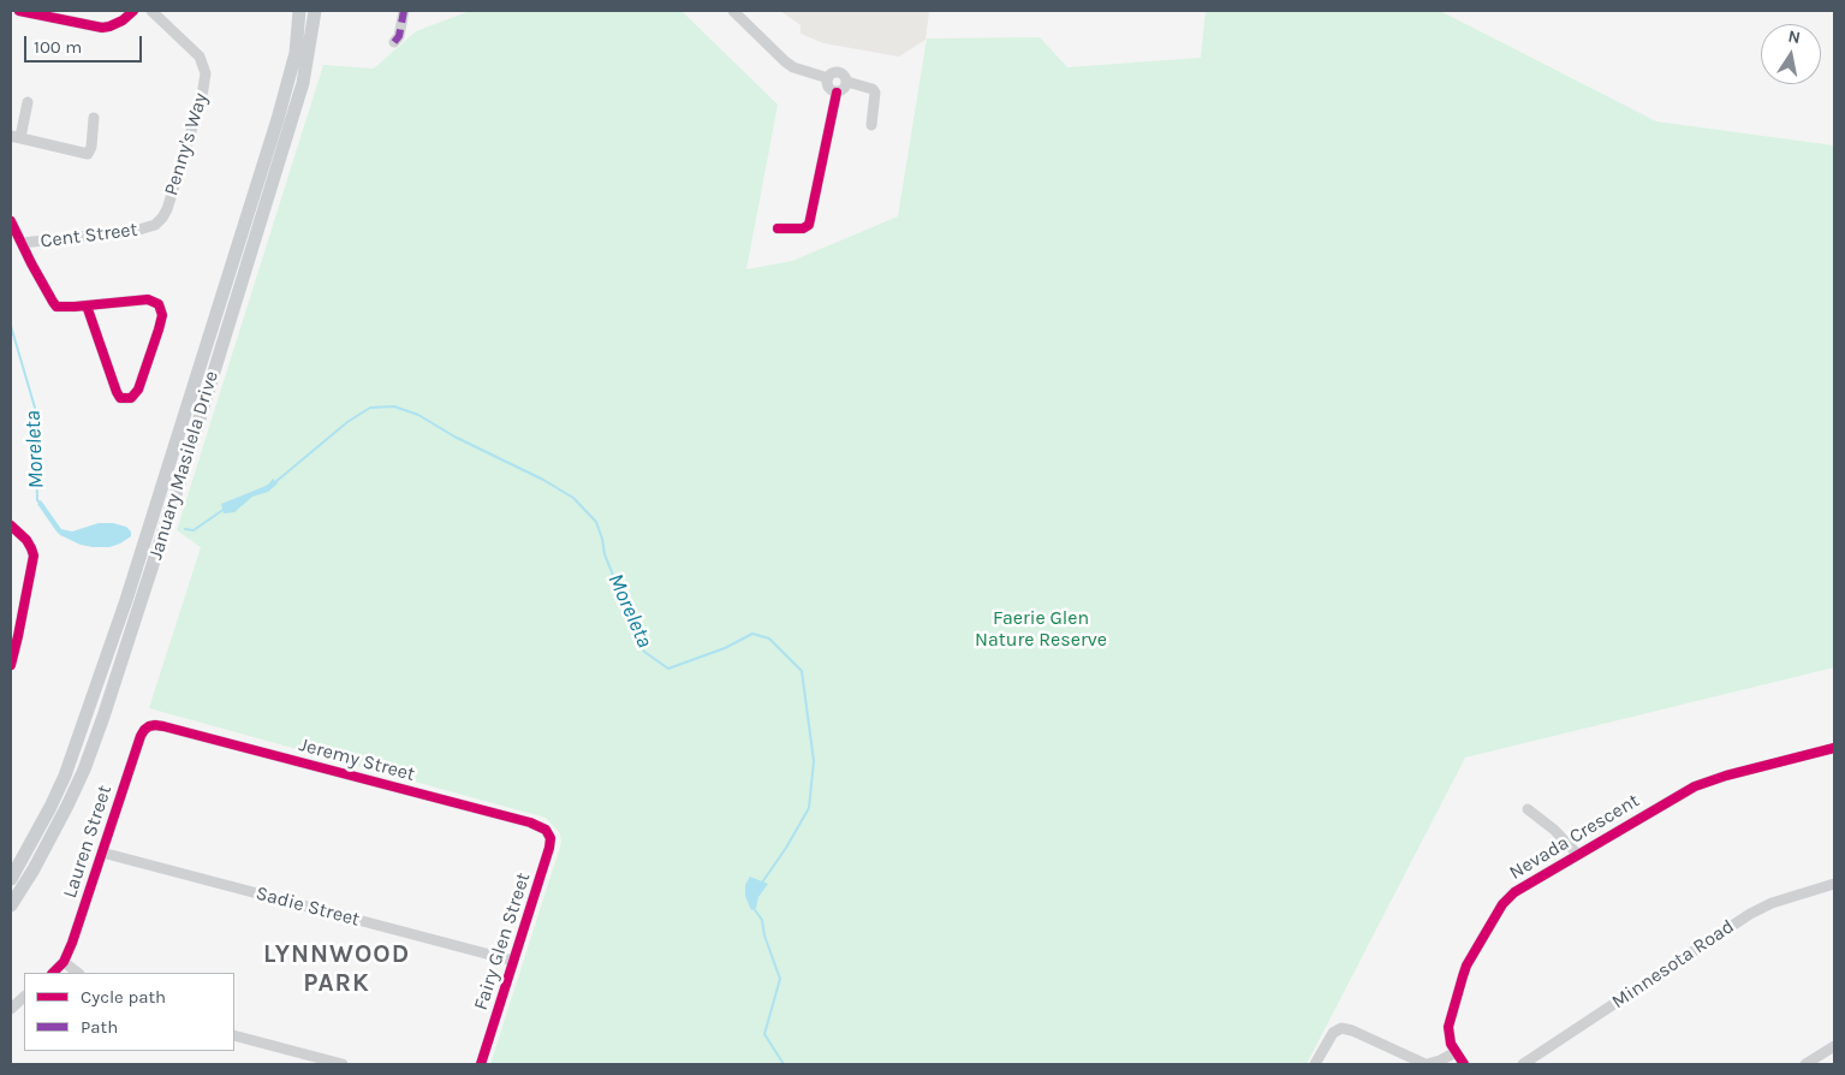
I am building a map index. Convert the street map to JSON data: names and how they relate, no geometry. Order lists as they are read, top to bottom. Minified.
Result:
{"streets":{"main road":["January Masilela Drive"],"street":["Penny's Way","Cent Street","Jeremy Street","Nevada Crescent","Lauren Street","Sadie Street","Fairy Glen Street","Minnesota Road"]},"crossings":[["Penny's Way","Cent Street"],["Jeremy Street","Lauren Street"],["Jeremy Street","Fairy Glen Street"],["Lauren Street","Sadie Street"],["Sadie Street","Fairy Glen Street"]],"districts":["LYNNWOOD PARK"],"water":["Moreleta"],"parks":["Faerie Glen Nature Reserve"],"legend":["Cycle path","Path"],"scale_bar":"100 m","north":"top"}
